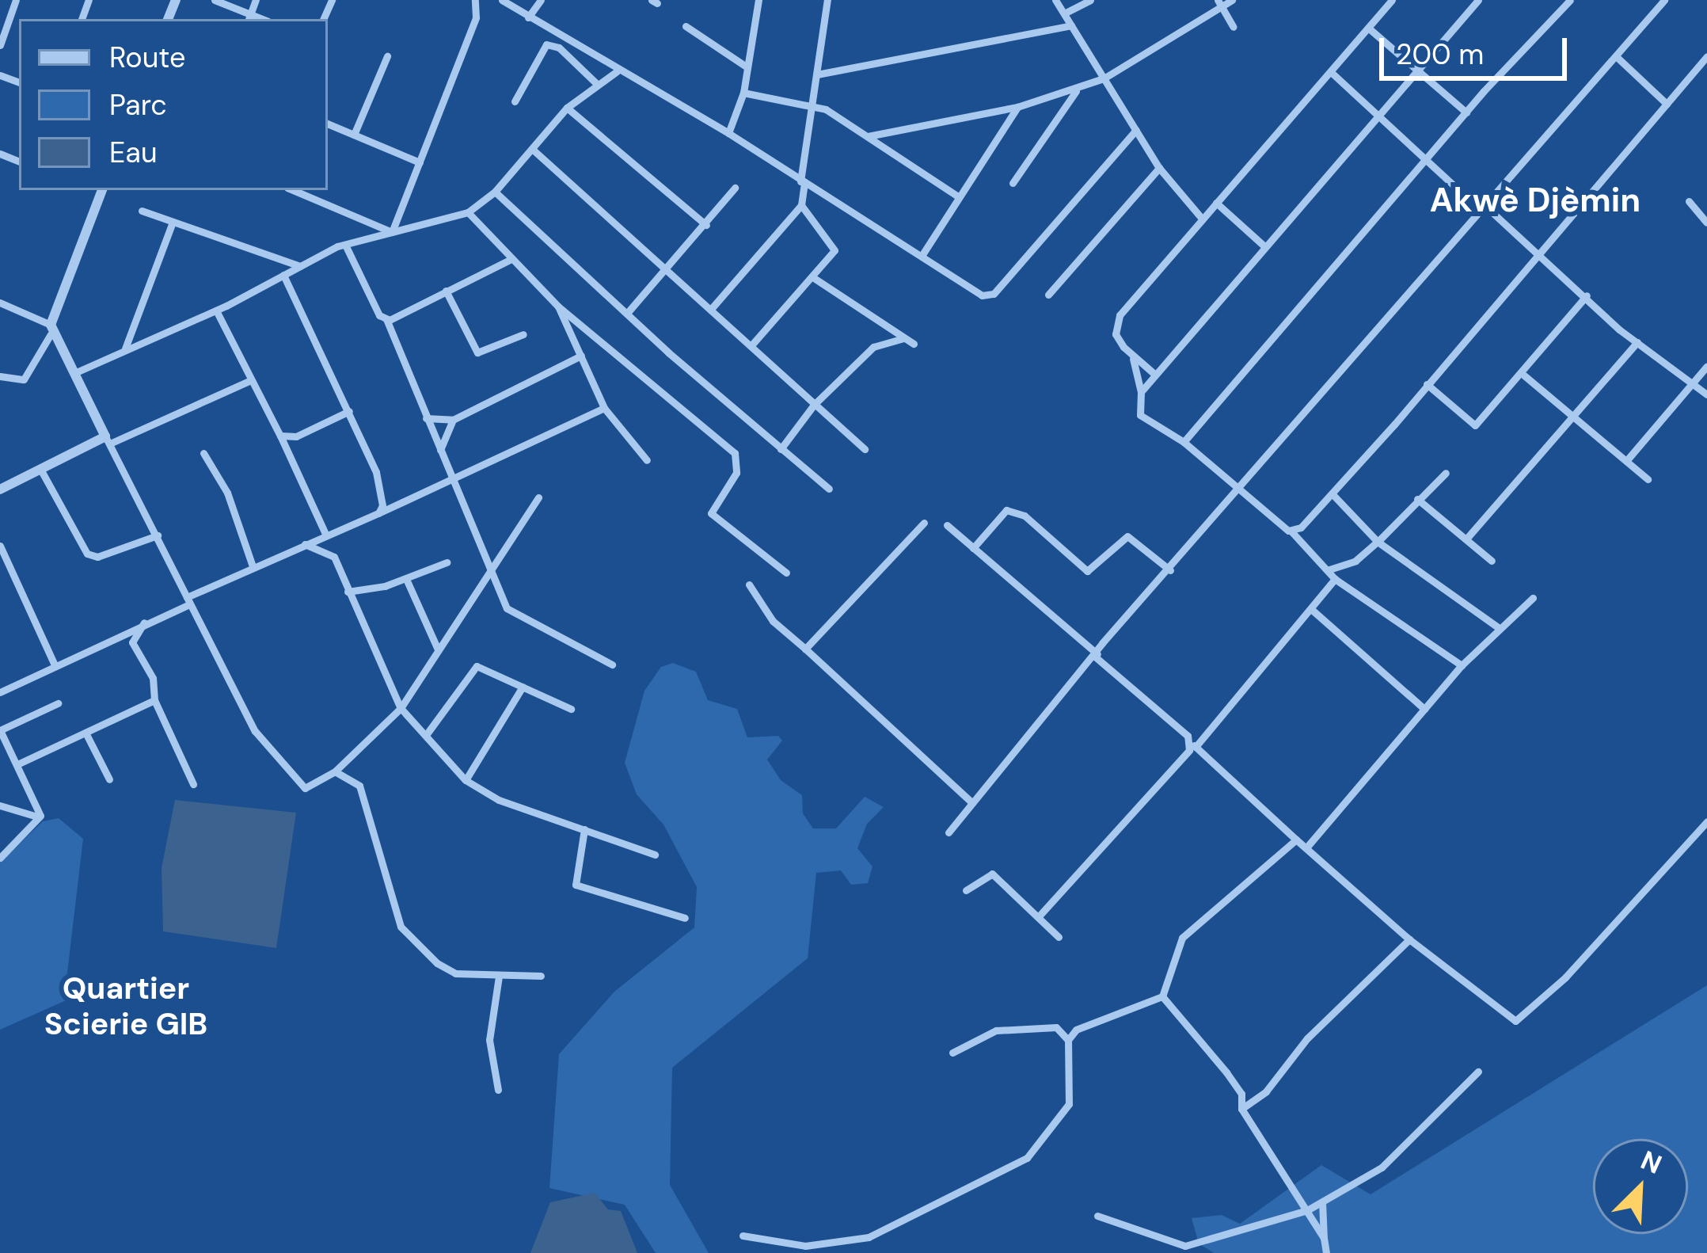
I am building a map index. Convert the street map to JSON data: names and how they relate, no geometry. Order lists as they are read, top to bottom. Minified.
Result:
{"districts":["Akwè Djèmin","Quartier Scierie GIB"],"legend":["Route","Parc","Eau"],"scale_bar":"200 m","north":"top right"}
